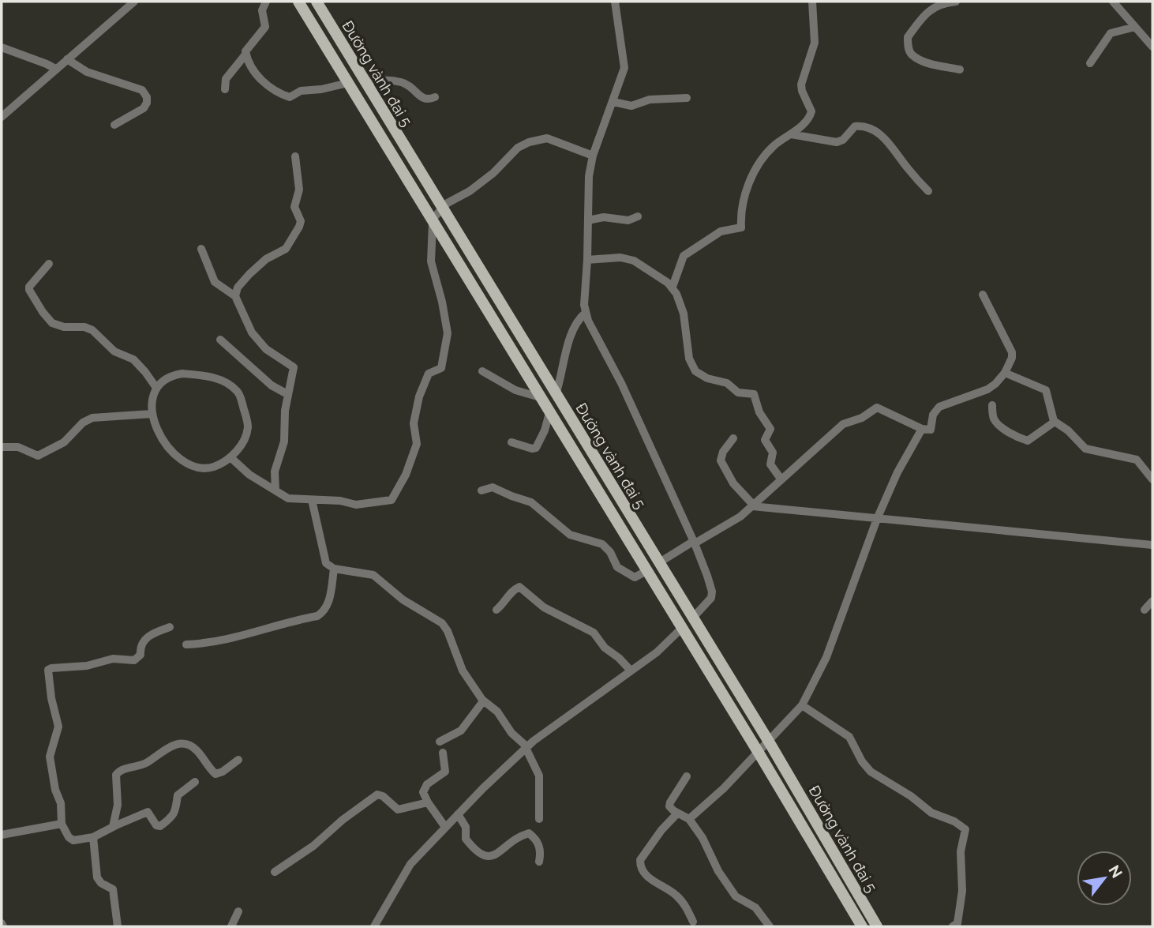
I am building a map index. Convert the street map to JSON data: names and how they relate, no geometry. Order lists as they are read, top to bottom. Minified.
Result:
{"streets":{"main road":["Đường vành đai 5"]},"north":"top right"}
